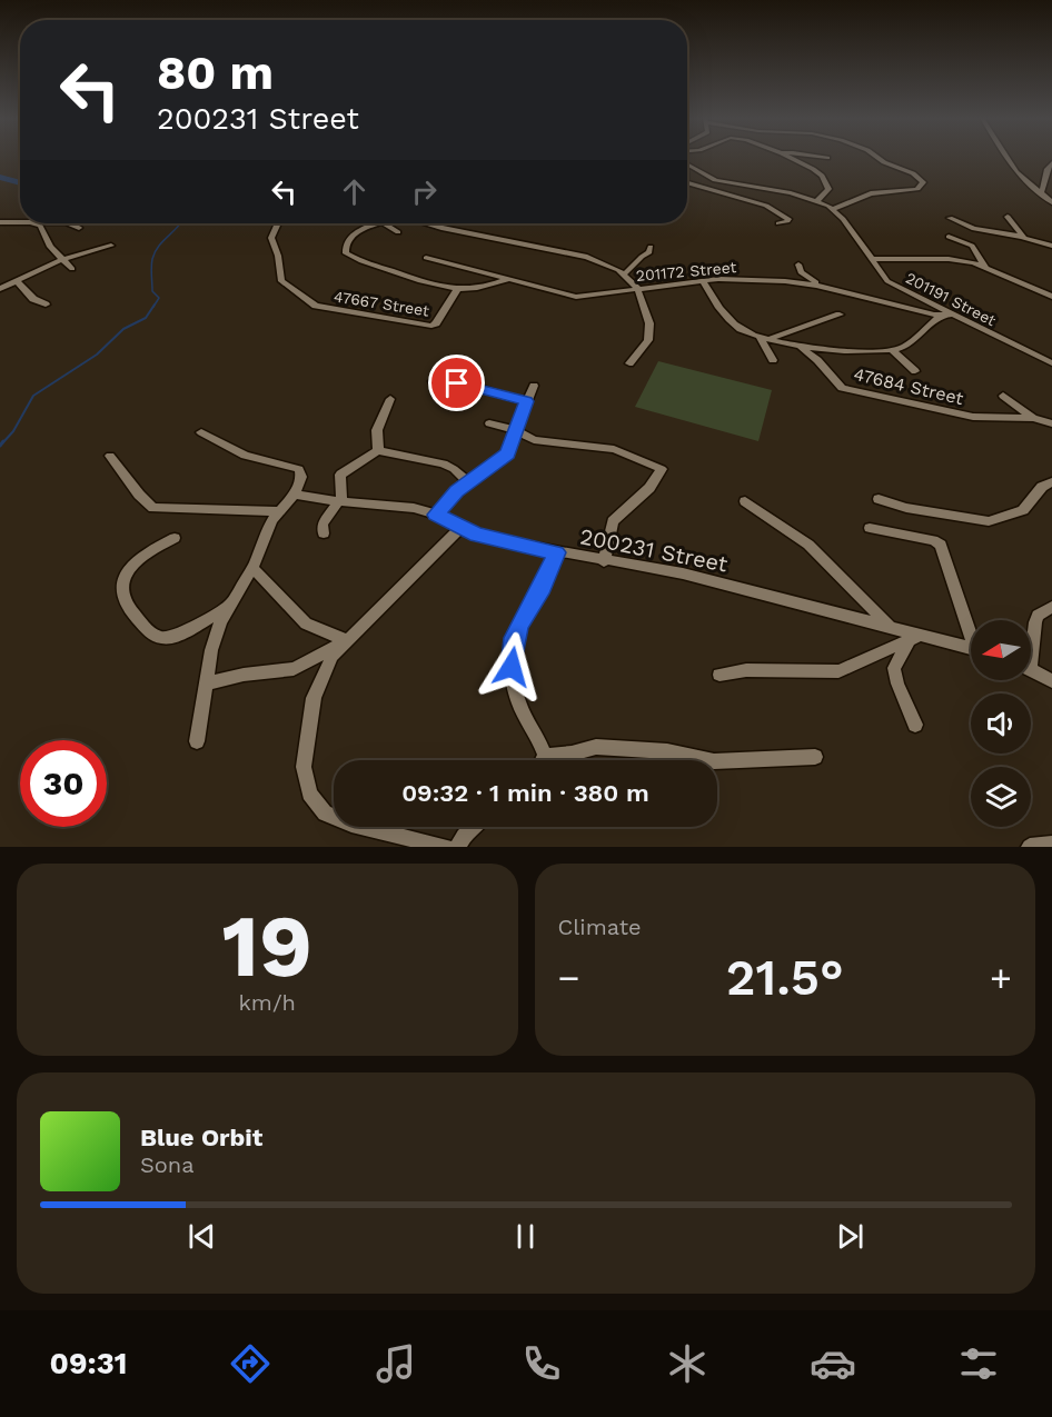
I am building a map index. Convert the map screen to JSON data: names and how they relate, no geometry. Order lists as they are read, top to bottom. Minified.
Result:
{"streets":{"street":["201172 Street","201191 Street","47667 Street","47684 Street","200231 Street"]},"crossings":[["201172 Street","201191 Street"]],"north":"left","page":{"turn":["80 m","200231 Street"],"limit":"30","trip":"09:32 · 1 min · 380 m","tile":[["19","km/h"],"Climate"],"heat":["−","21.5°","+"],"song":["Blue Orbit","Sona"],"tabs":"09:31"}}
